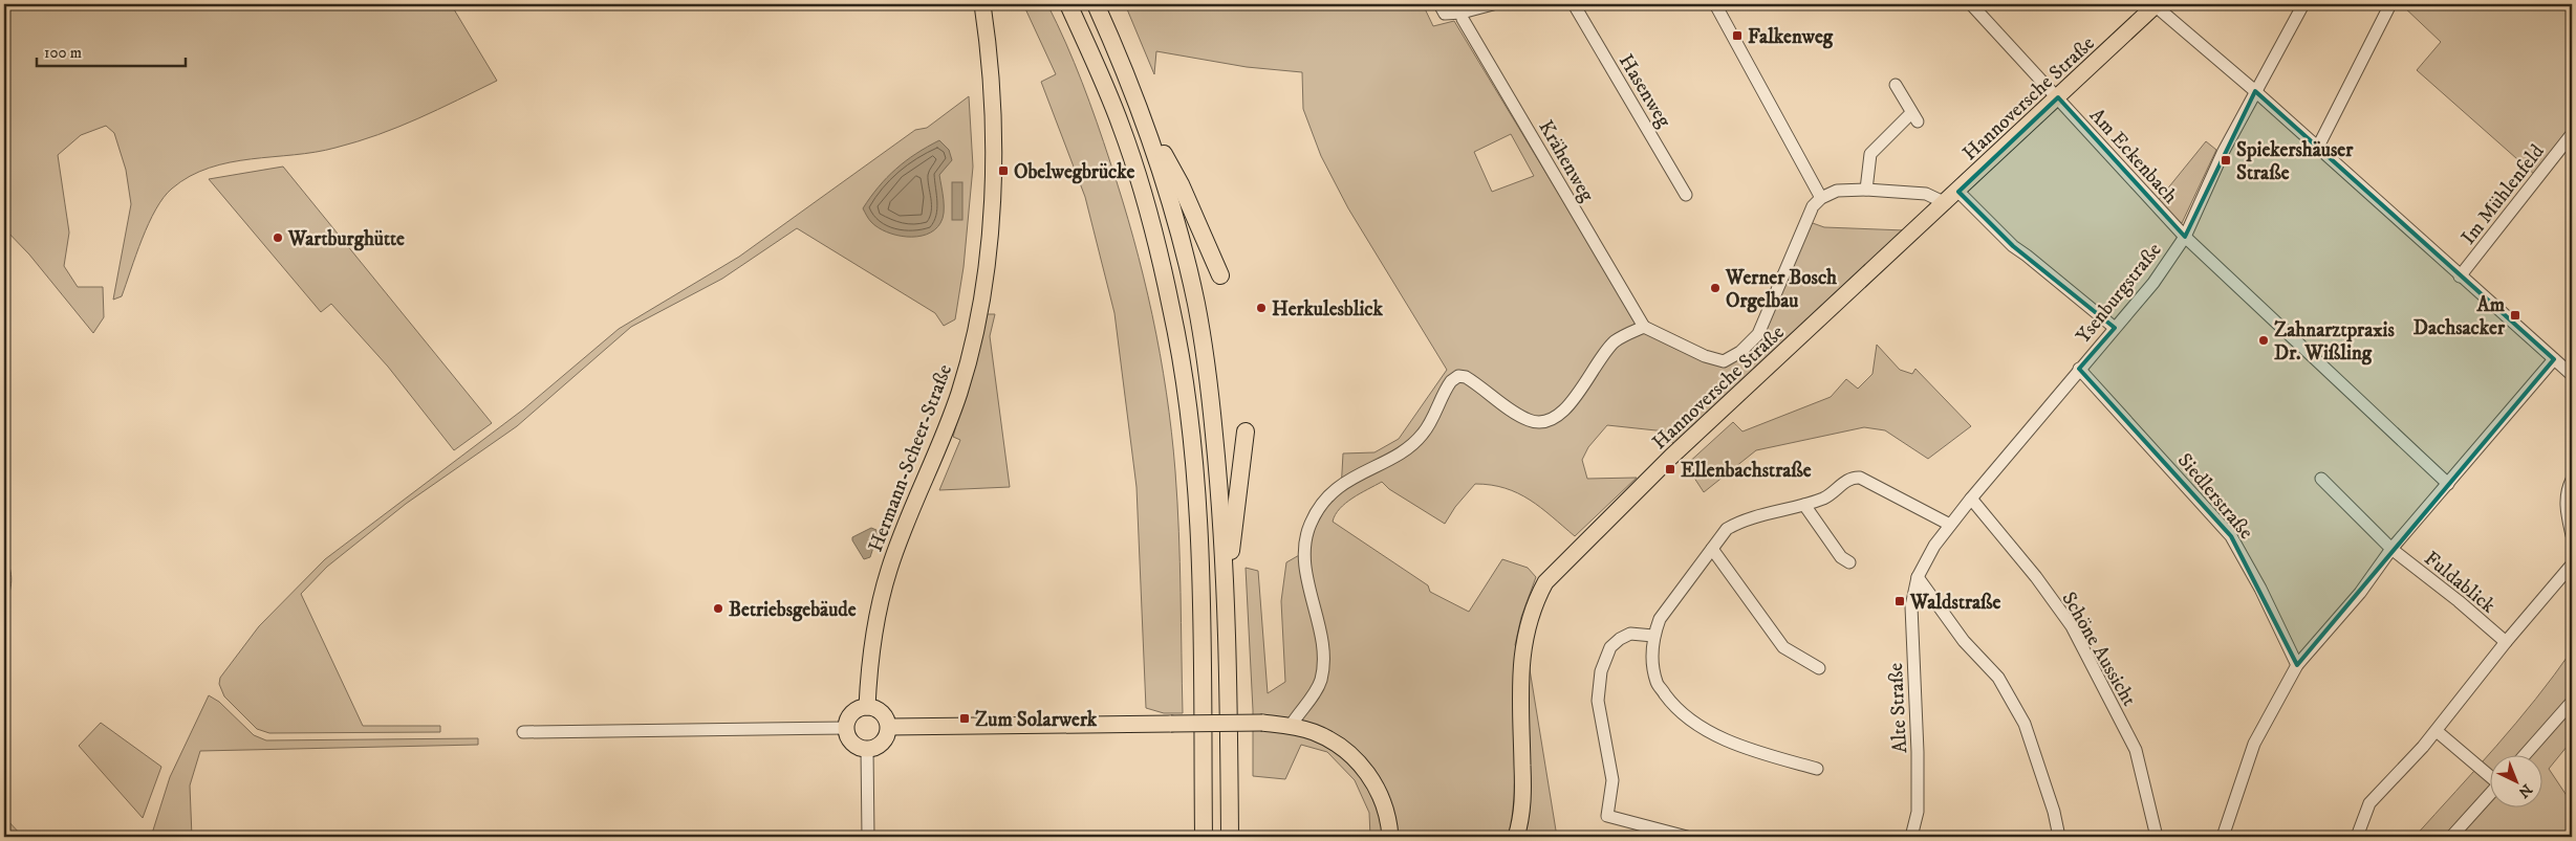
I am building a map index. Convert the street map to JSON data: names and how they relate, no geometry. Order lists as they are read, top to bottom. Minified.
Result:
{"streets":{"main road":["Hannoversche Straße","Hermann-Scheer-Straße"],"street":["Hasenweg","Am Eckenbach","Krähenweg","Im Mühlenfeld","Ysenburgstraße","Siedlerstraße","Fuldablick","Schöne Aussicht","Alte Straße"]},"crossings":[["Hannoversche Straße","Am Eckenbach"],["Am Eckenbach","Ysenburgstraße"],["Ysenburgstraße","Siedlerstraße"],["Ysenburgstraße","Schöne Aussicht"],["Ysenburgstraße","Alte Straße"]],"places":{"transit":["Falkenweg","Spiekershäuser Straße","Obelwegbrücke","Am Dachsacker","Ellenbachstraße","Waldstraße","Zum Solarwerk"],"other":["Wartburghütte","Werner Bosch Orgelbau","Herkulesblick","Zahnarztpraxis Dr. Wißling","Betriebsgebäude"]},"scale_bar":"100 m","north":"bottom right"}
